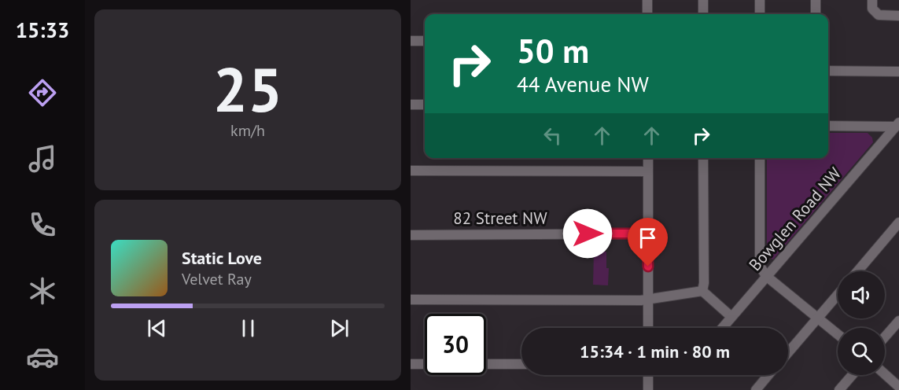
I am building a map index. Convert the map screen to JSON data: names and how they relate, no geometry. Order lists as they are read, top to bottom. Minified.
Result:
{"streets":{"street":["82 Street NW","Bowglen Road NW"]},"page":{"tabs":"15:33","tile":["25","km/h"],"turn":["50 m","44 Avenue NW"],"song":["Static Love","Velvet Ray"],"limit":"30","trip":"15:34 · 1 min · 80 m"}}
